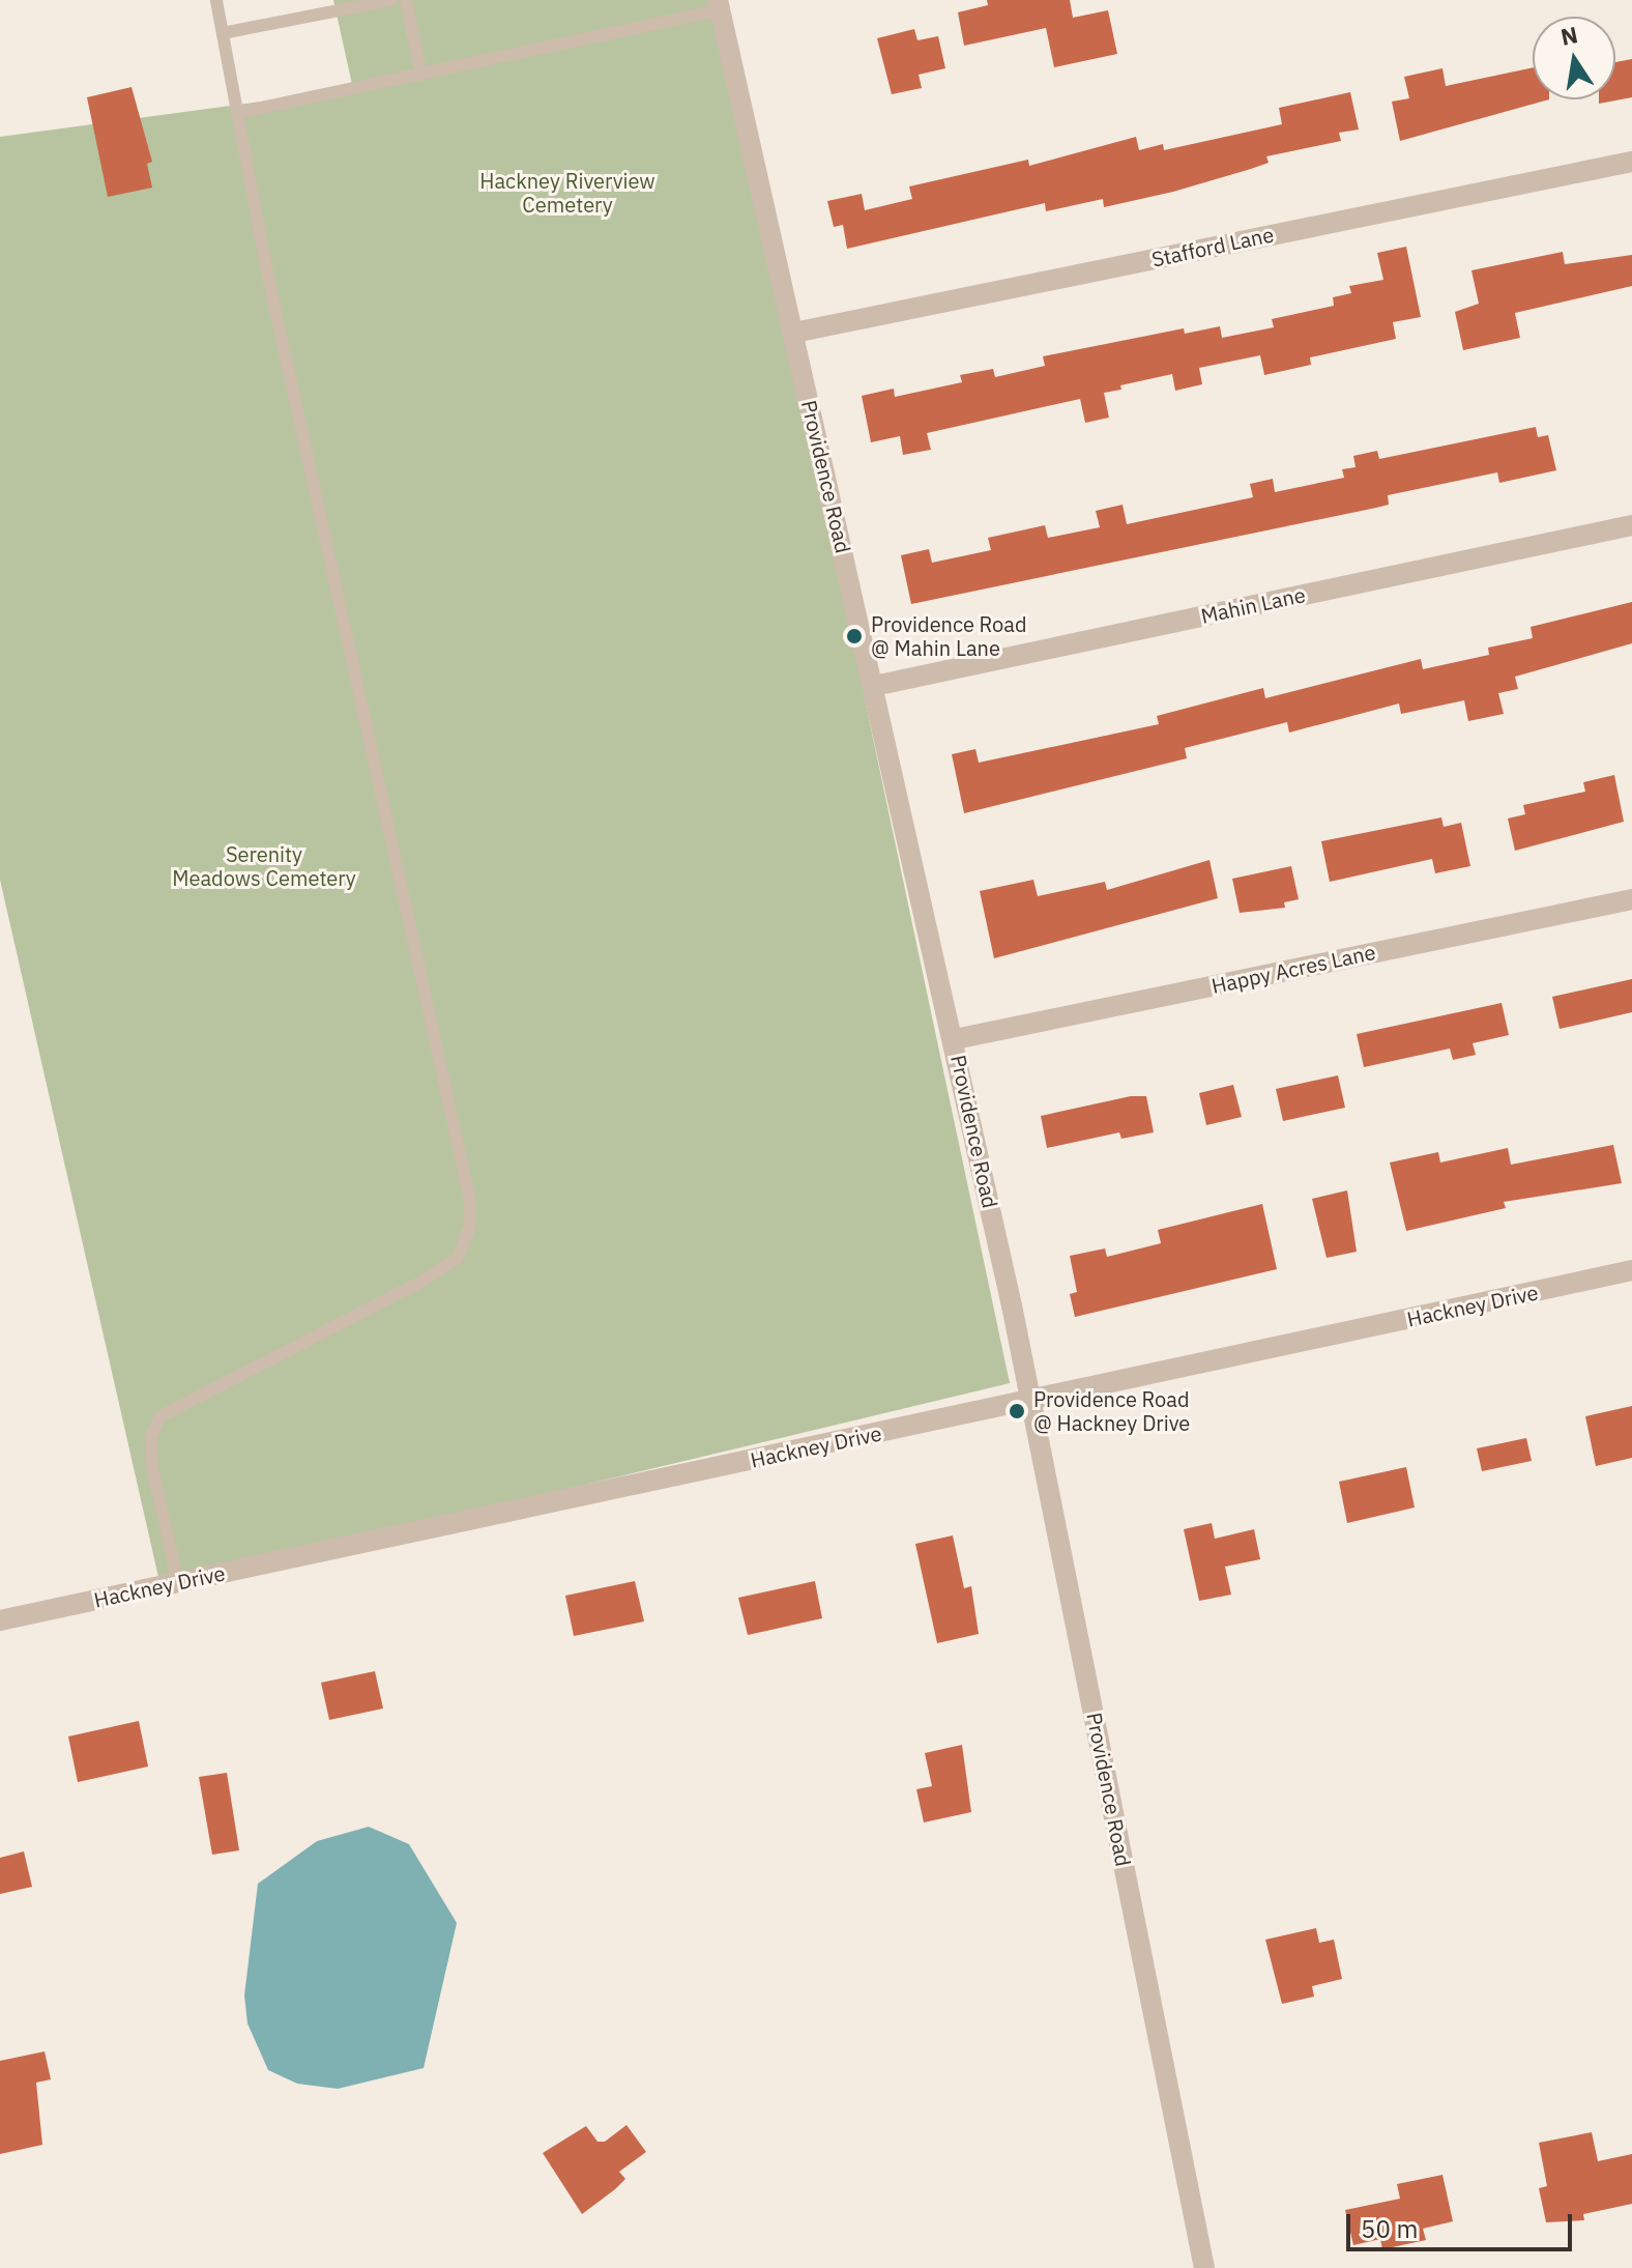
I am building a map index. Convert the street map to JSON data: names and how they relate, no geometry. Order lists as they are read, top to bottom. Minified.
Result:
{"streets":{"street":["Stafford Lane","Providence Road","Mahin Lane","Happy Acres Lane","Hackney Drive"]},"crossings":[["Stafford Lane","Providence Road"],["Providence Road","Mahin Lane"],["Providence Road","Happy Acres Lane"],["Providence Road","Hackney Drive"]],"parks":["Hackney Riverview Cemetery","Serenity Meadows Cemetery"],"places":["Providence Road @ Mahin Lane","Providence Road @ Hackney Drive"],"scale_bar":"50 m","north":"top"}
